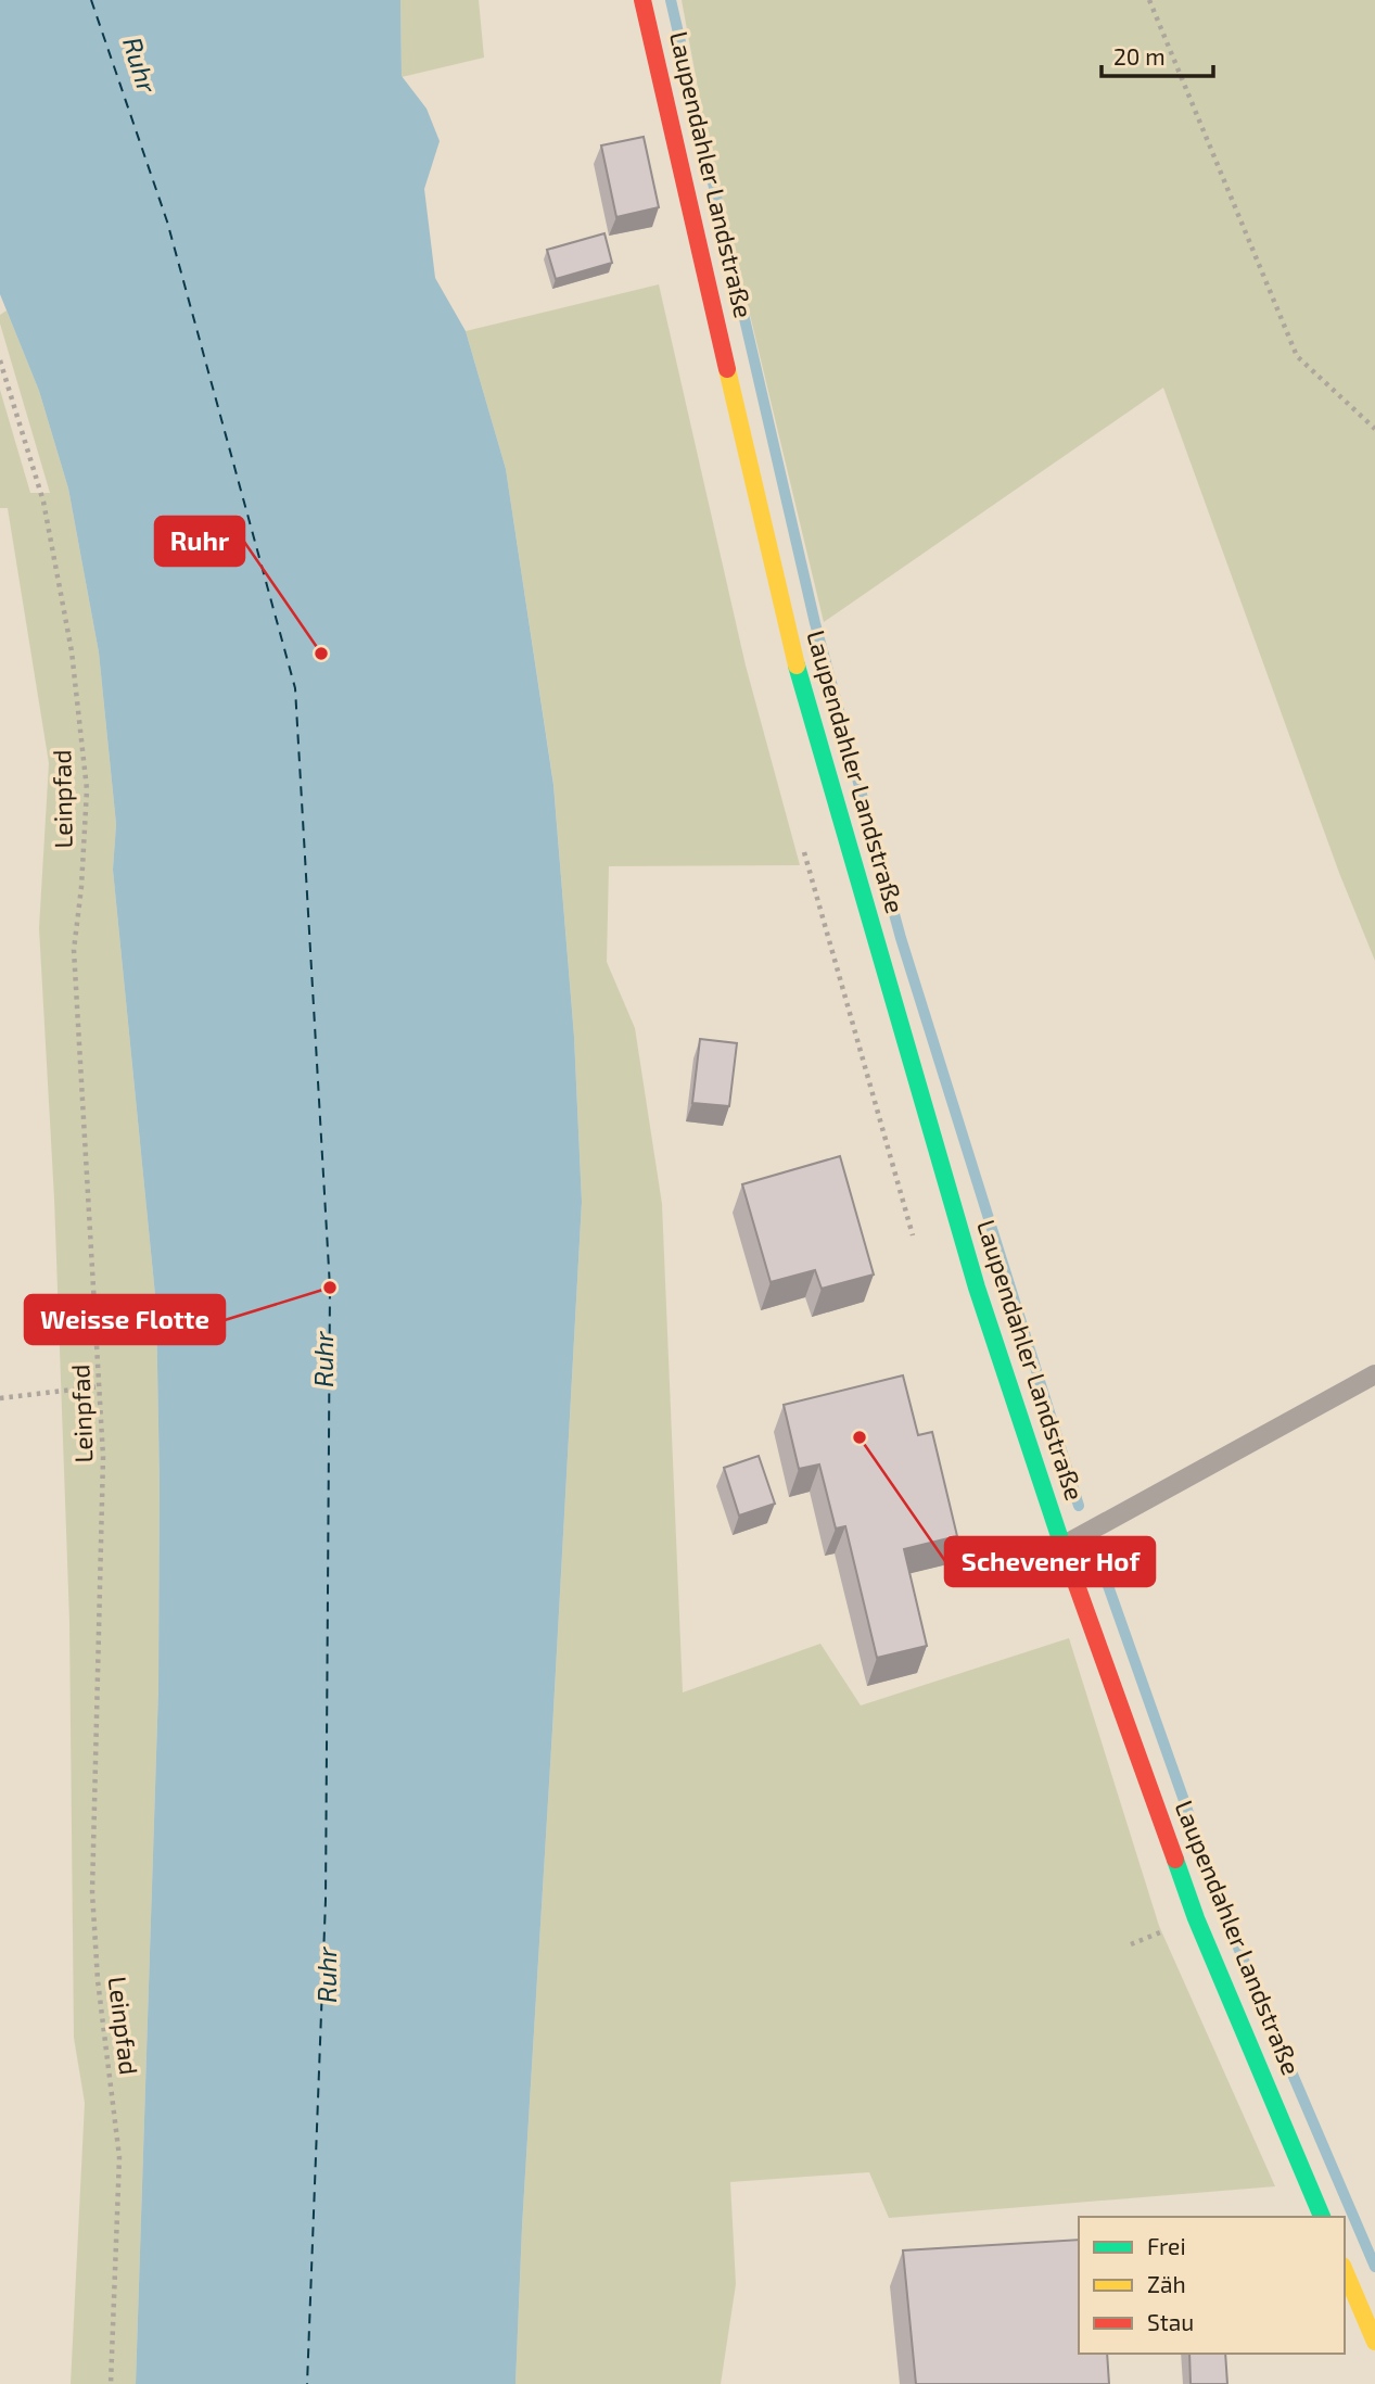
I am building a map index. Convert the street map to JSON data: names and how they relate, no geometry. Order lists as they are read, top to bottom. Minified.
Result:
{"streets":{"main road":["Laupendahler Landstraße"],"path":["Leinpfad"]},"water":["Ruhr"],"places":["Ruhr","Weisse Flotte","Schevener Hof"],"legend":["Frei","Zäh","Stau"],"scale_bar":"20 m"}
